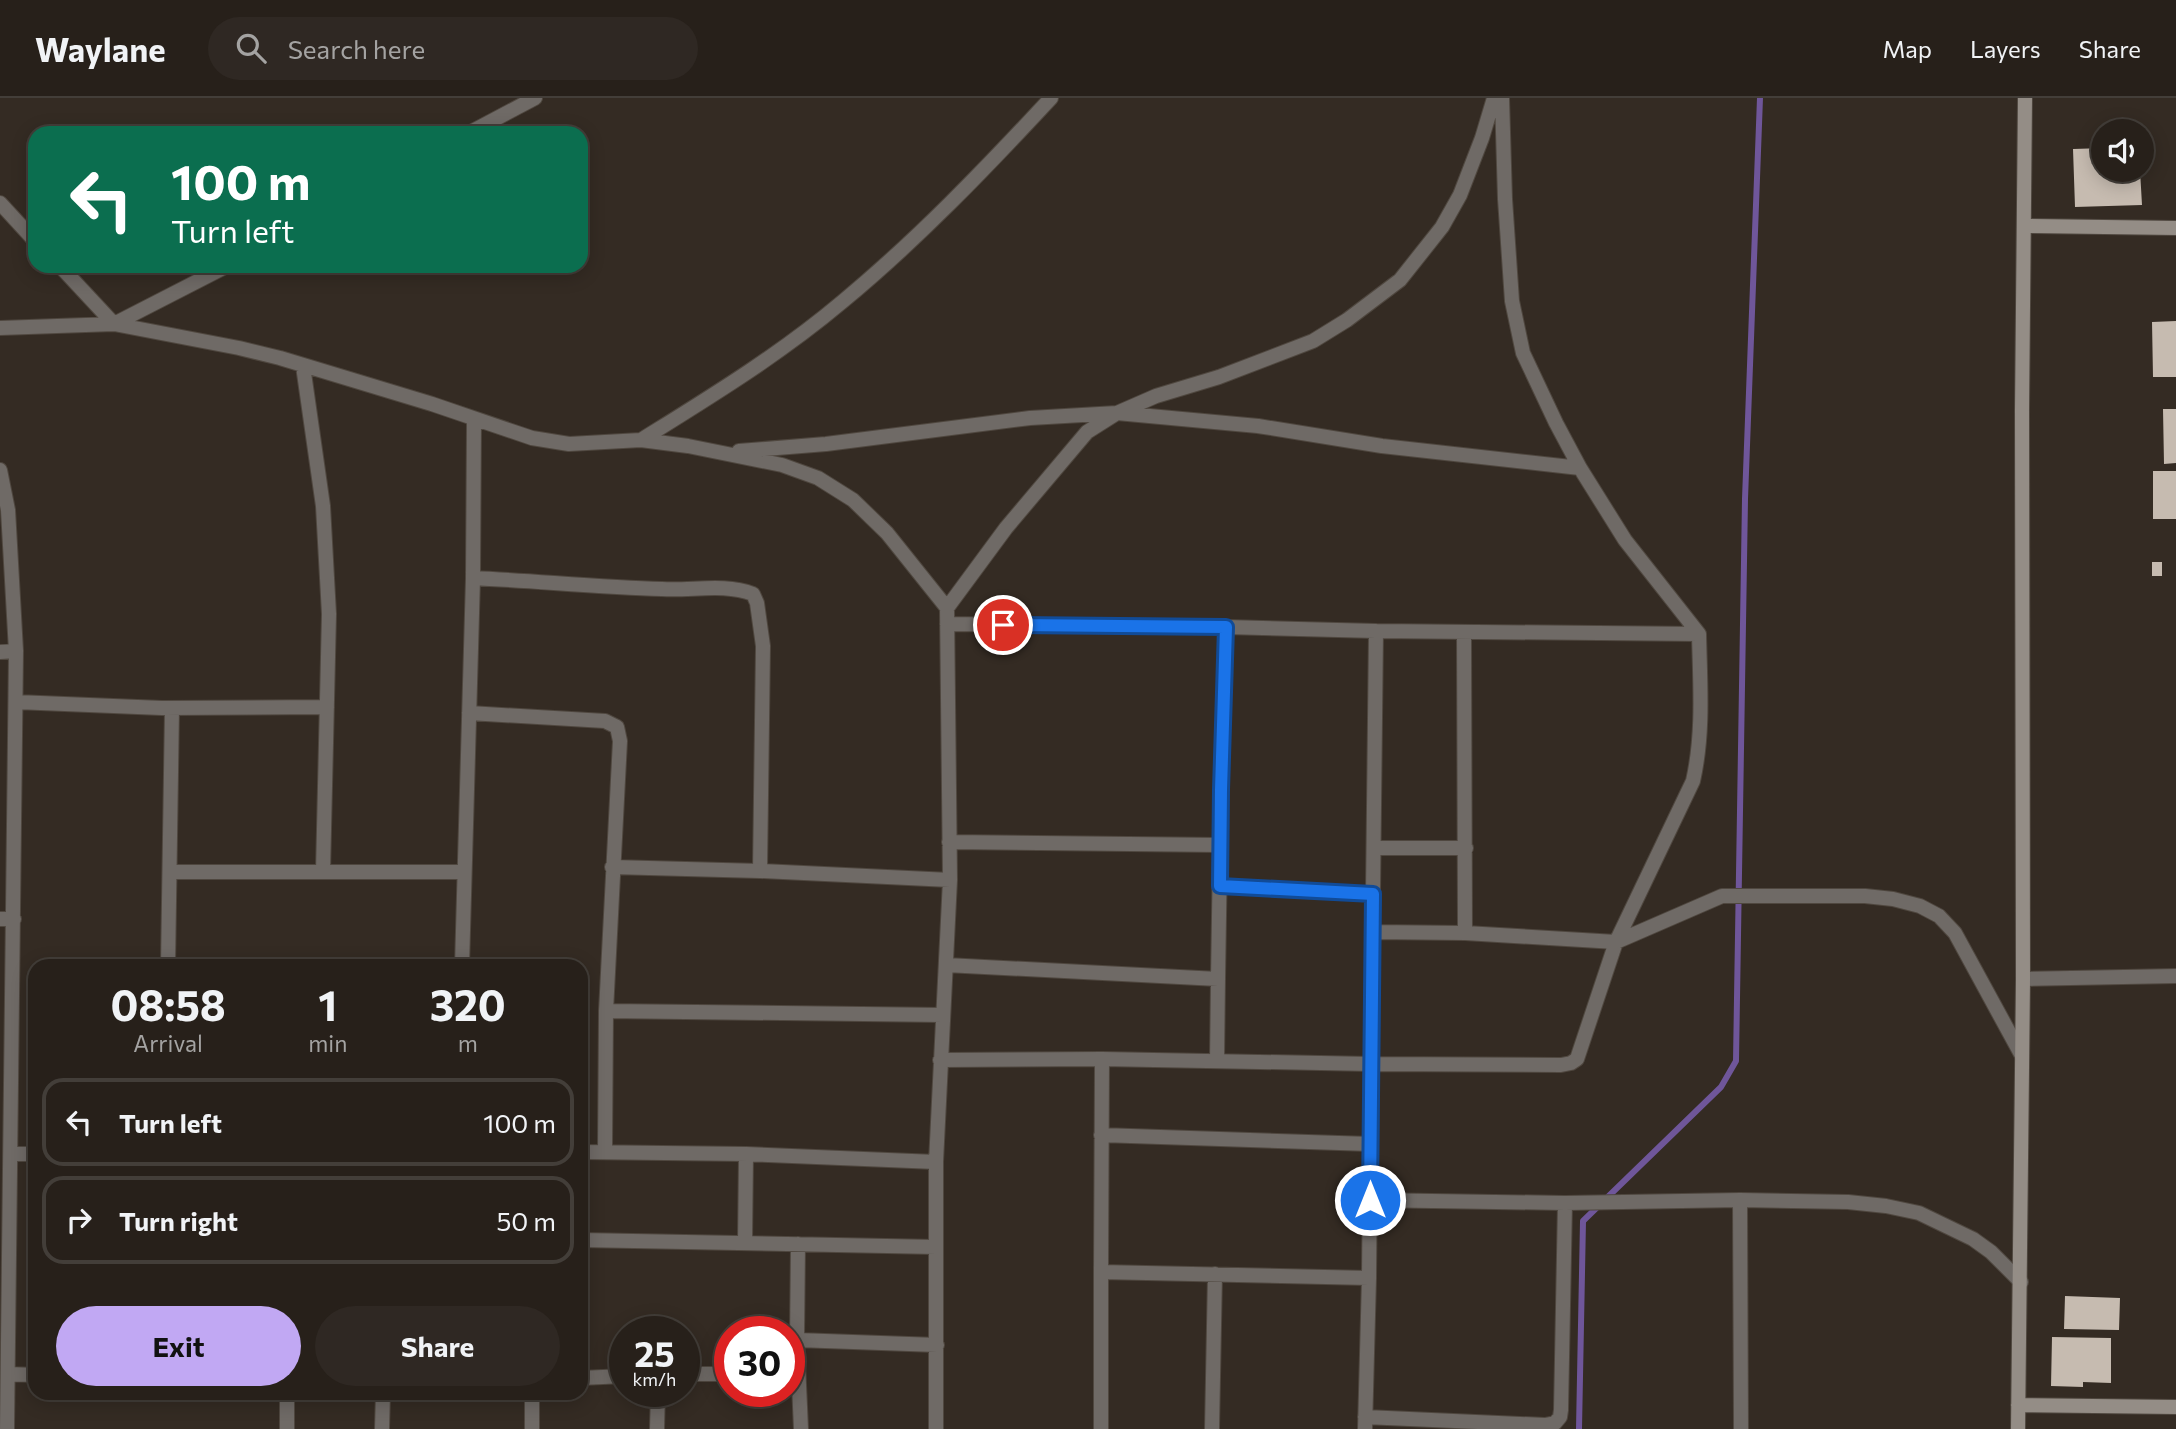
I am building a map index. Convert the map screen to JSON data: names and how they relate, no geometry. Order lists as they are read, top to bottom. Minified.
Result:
{"page":{"header":"Waylane","search":"Search here","nav":["Map","Layers","Share"],"turn":["100 m","Turn left"],"eta":["08:58","Arrival","1","min","320","m"],"list":[{"name":"Turn left","value":"100 m"},{"name":"Turn right","value":"50 m"}],"buttons":["Exit","Share"],"speed":"25 km/h","limit":"30"}}
